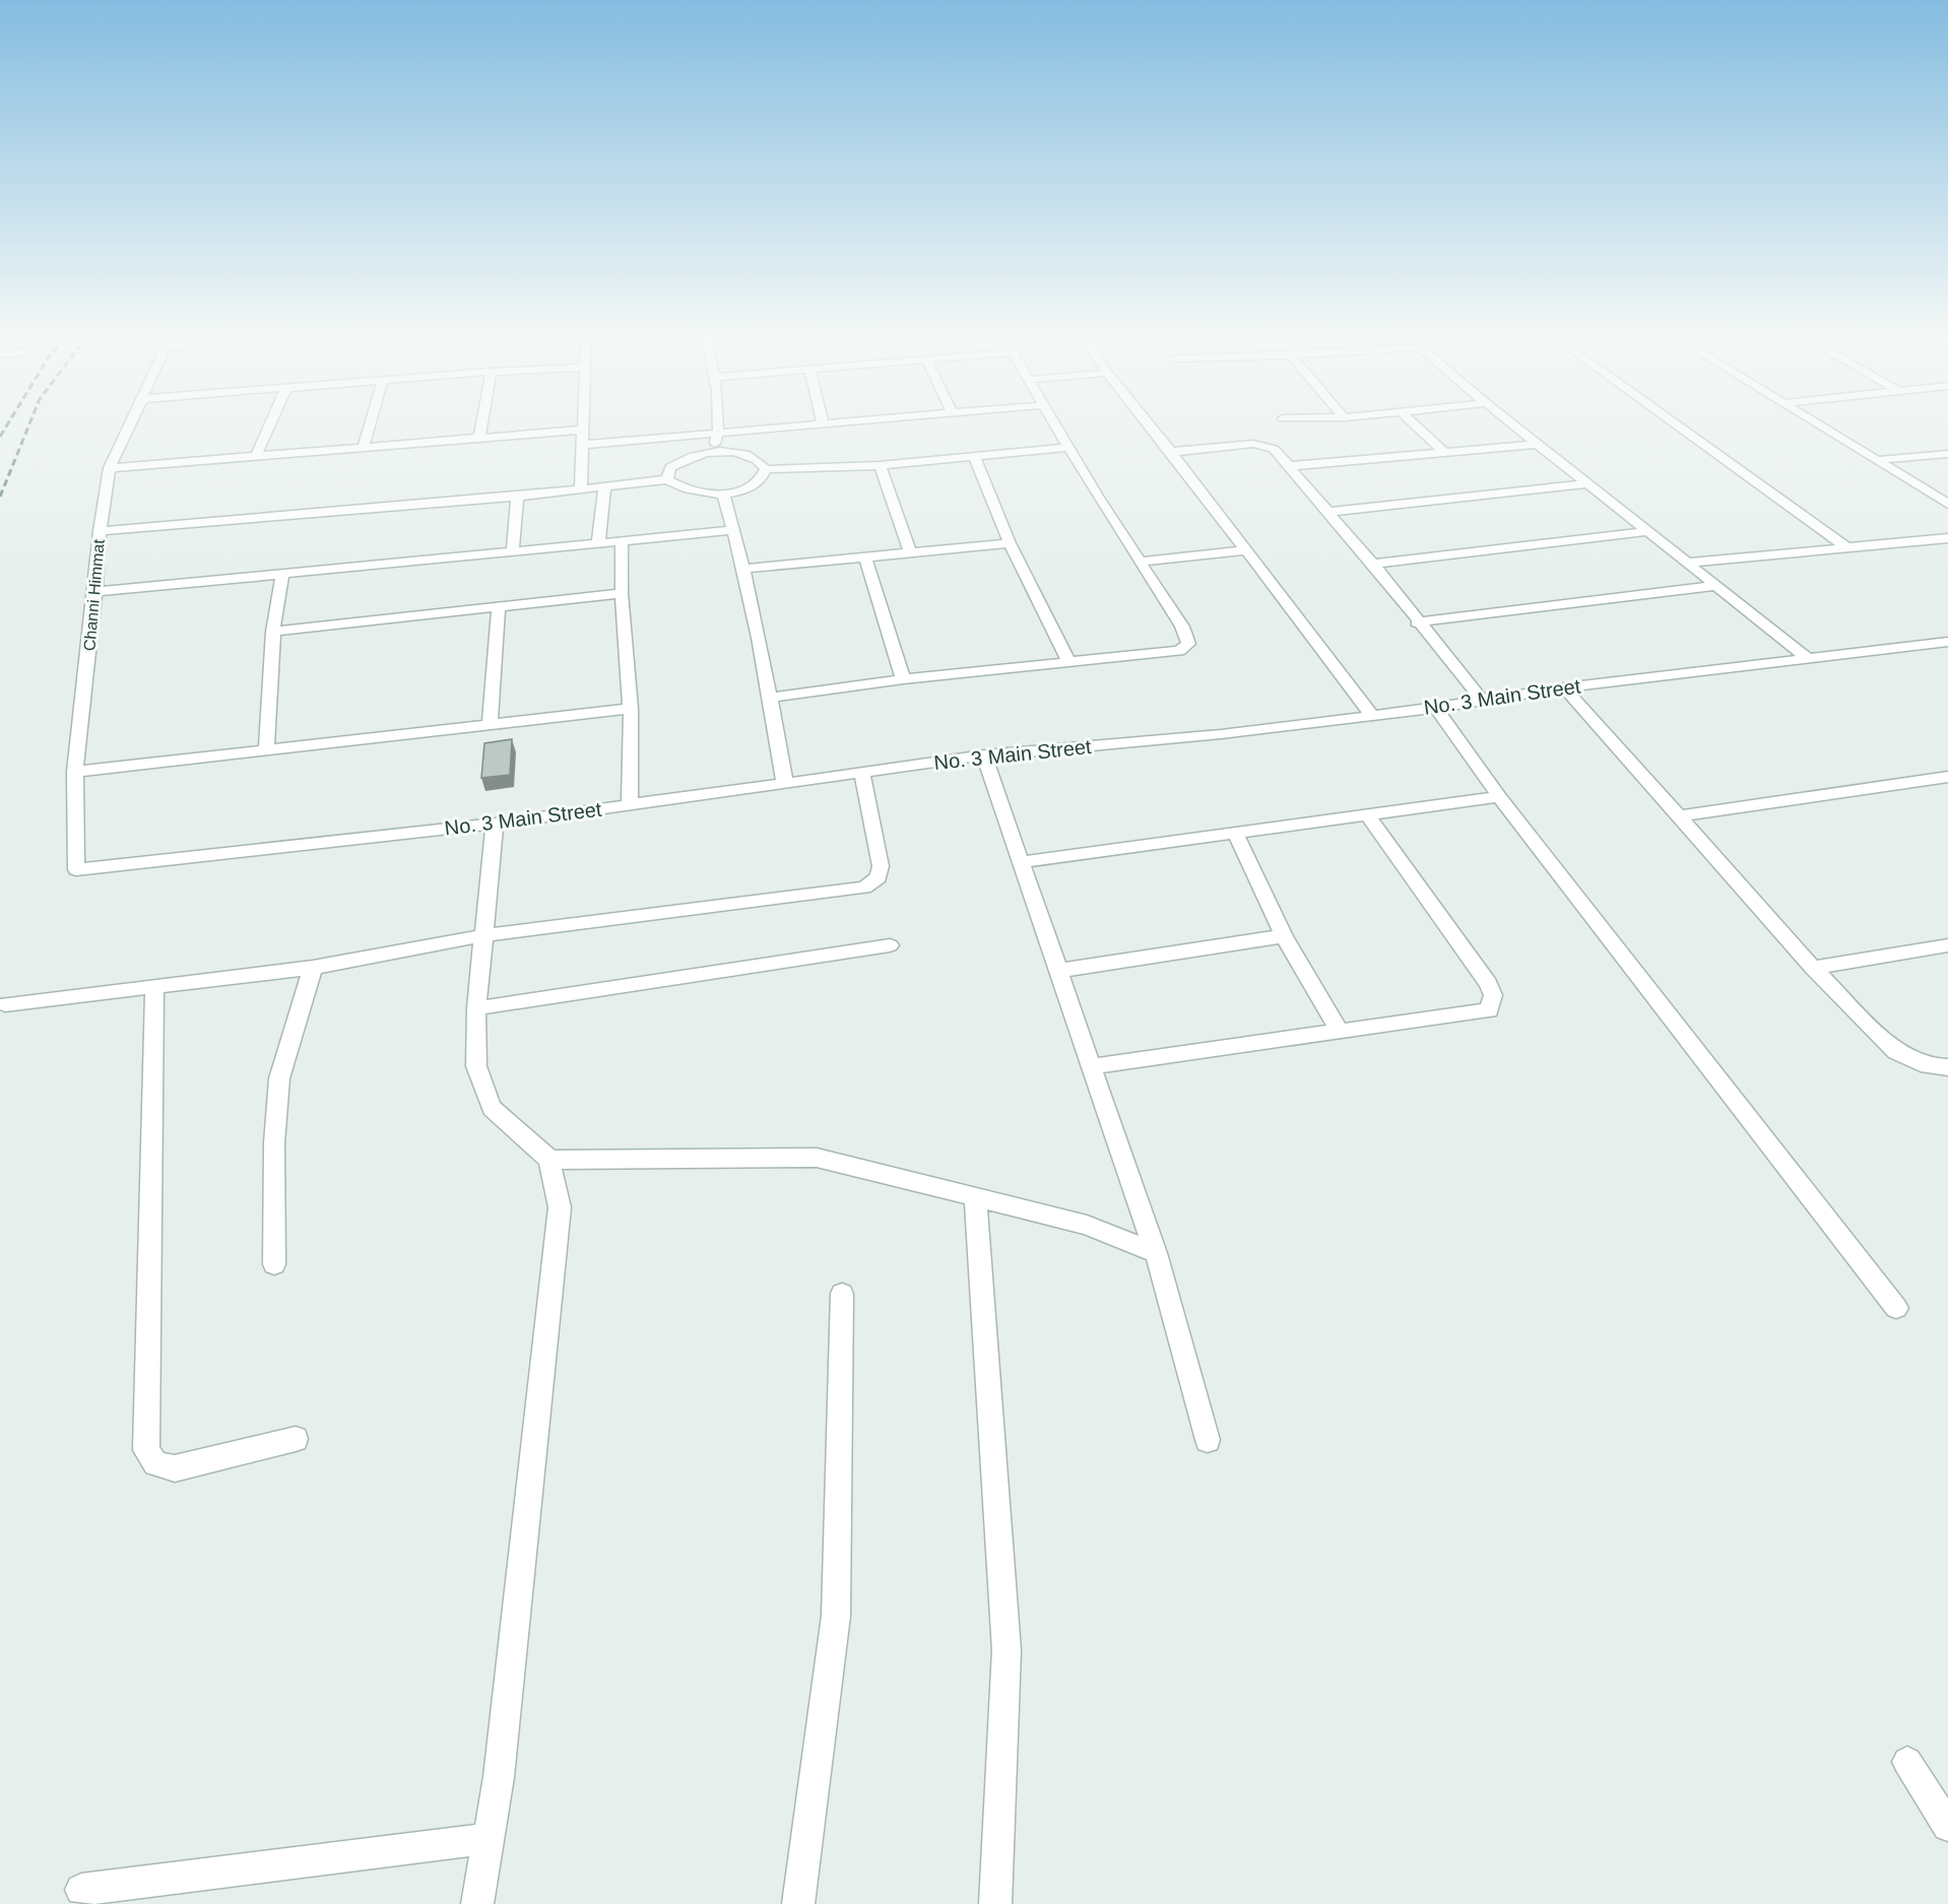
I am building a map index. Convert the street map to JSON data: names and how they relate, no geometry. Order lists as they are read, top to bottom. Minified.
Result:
{"streets":{"street":["Channi Himmat","No. 3 Main Street"]},"crossings":[["Channi Himmat","No. 3 Main Street"]]}
